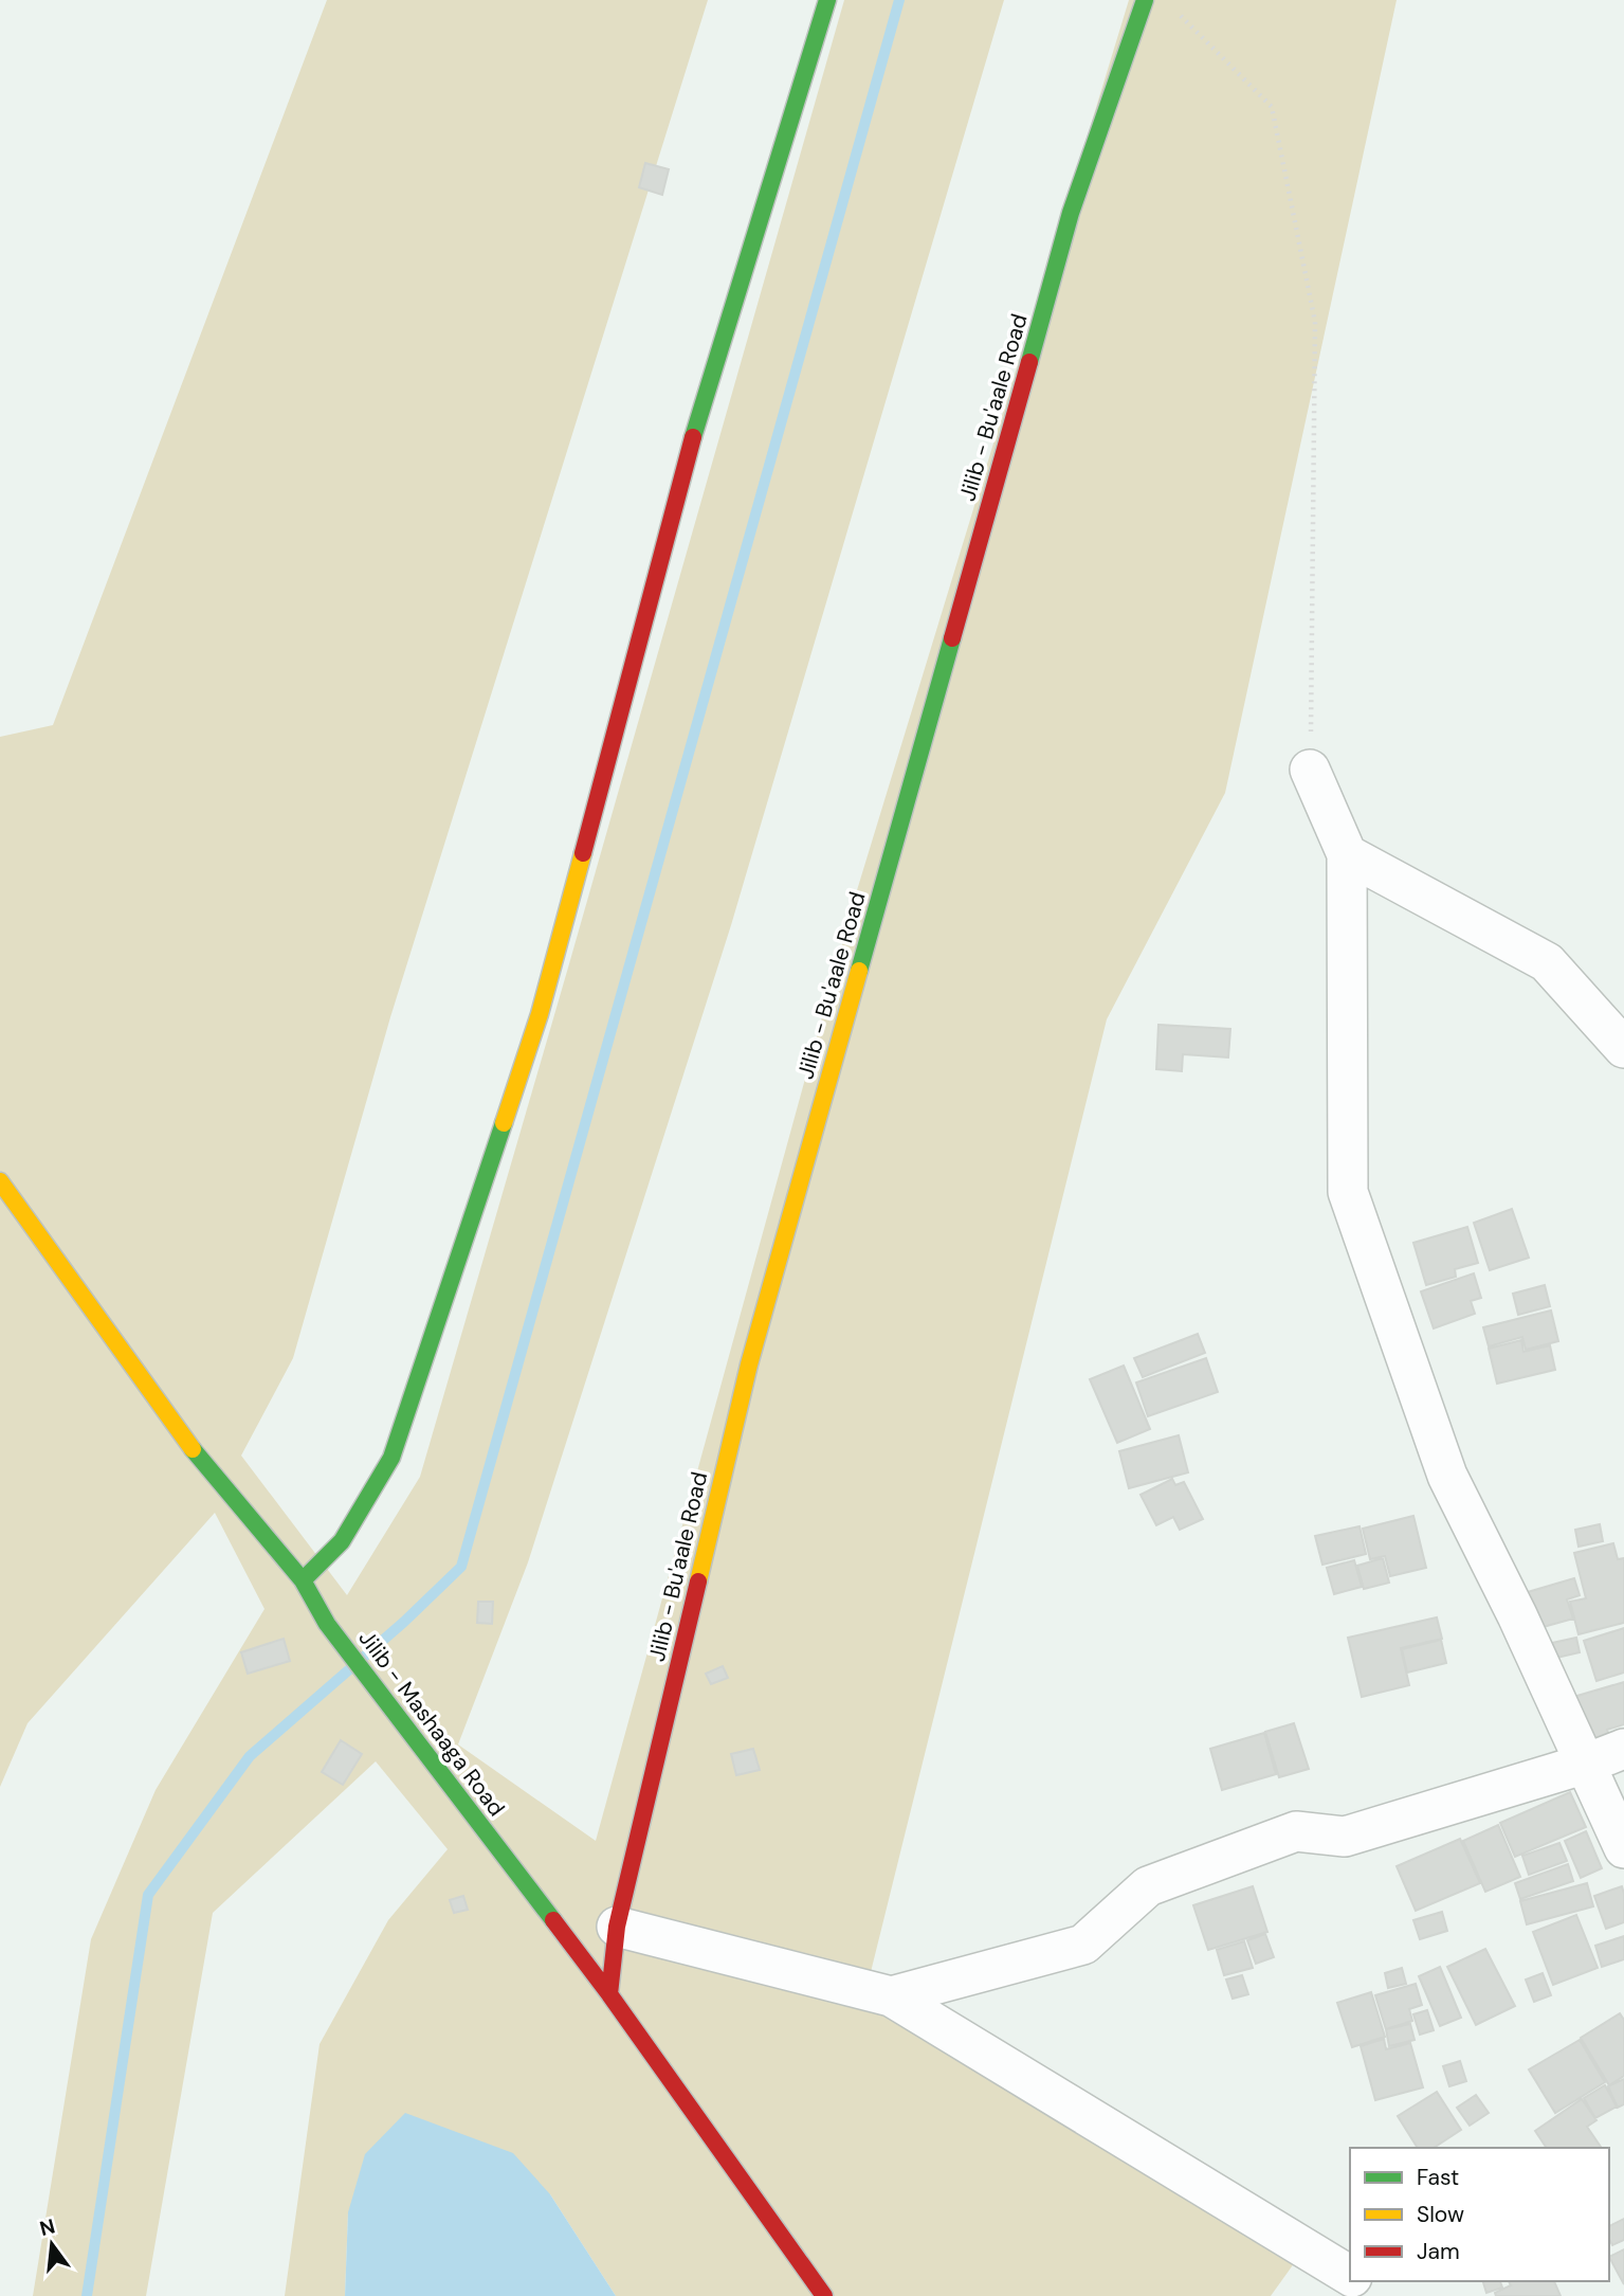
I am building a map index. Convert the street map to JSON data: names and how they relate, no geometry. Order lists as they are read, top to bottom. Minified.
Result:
{"streets":{"main road":["Jilib - Bu'aale Road","Jilib - Mashaaga Road"]},"crossings":[["Jilib - Bu'aale Road","Jilib - Mashaaga Road"]],"legend":["Fast","Slow","Jam"],"north":"top"}
